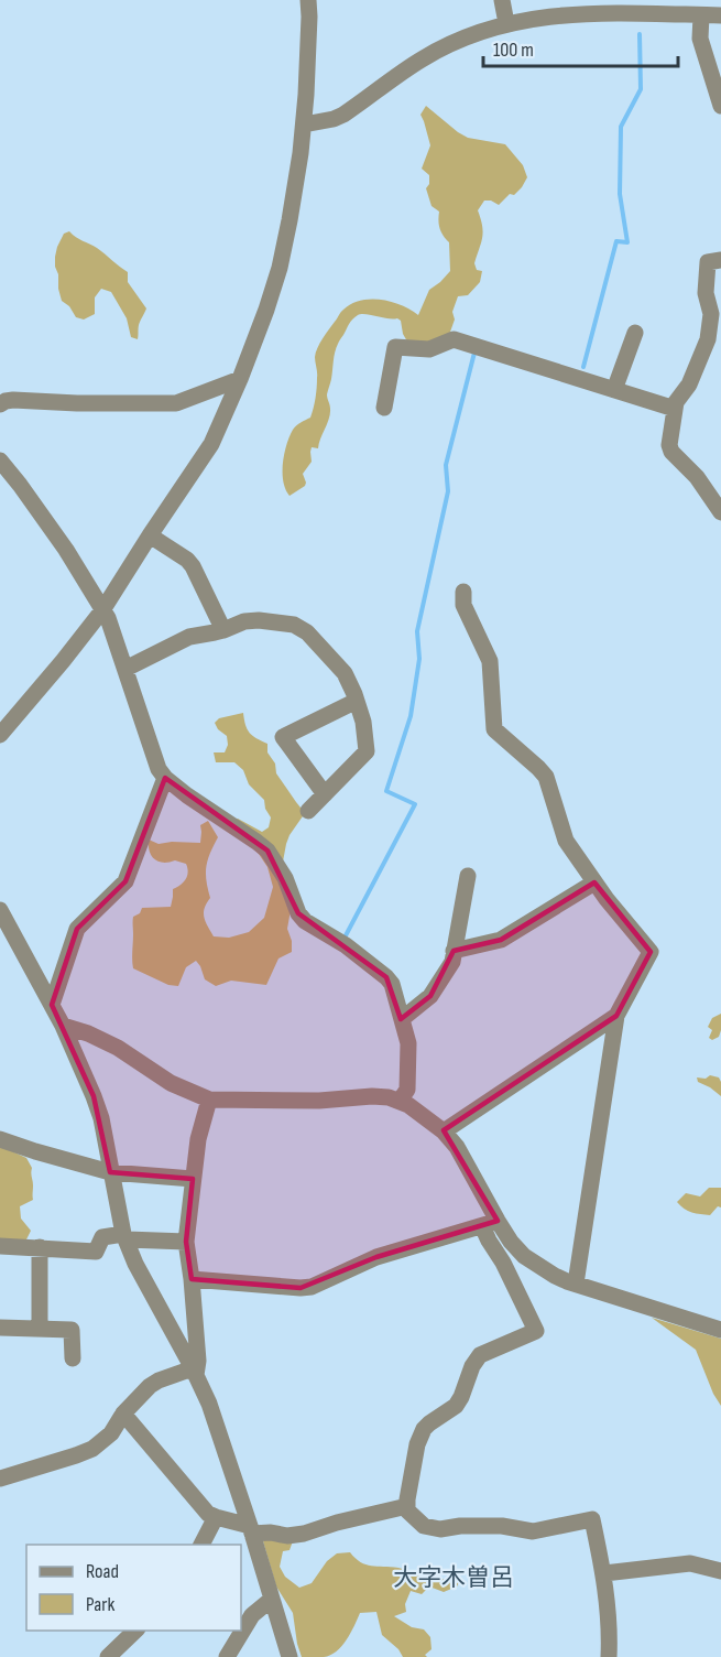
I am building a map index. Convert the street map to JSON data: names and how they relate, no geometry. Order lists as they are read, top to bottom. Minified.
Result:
{"districts":["大字木曽呂"],"legend":["Road","Park"],"scale_bar":"100 m"}
